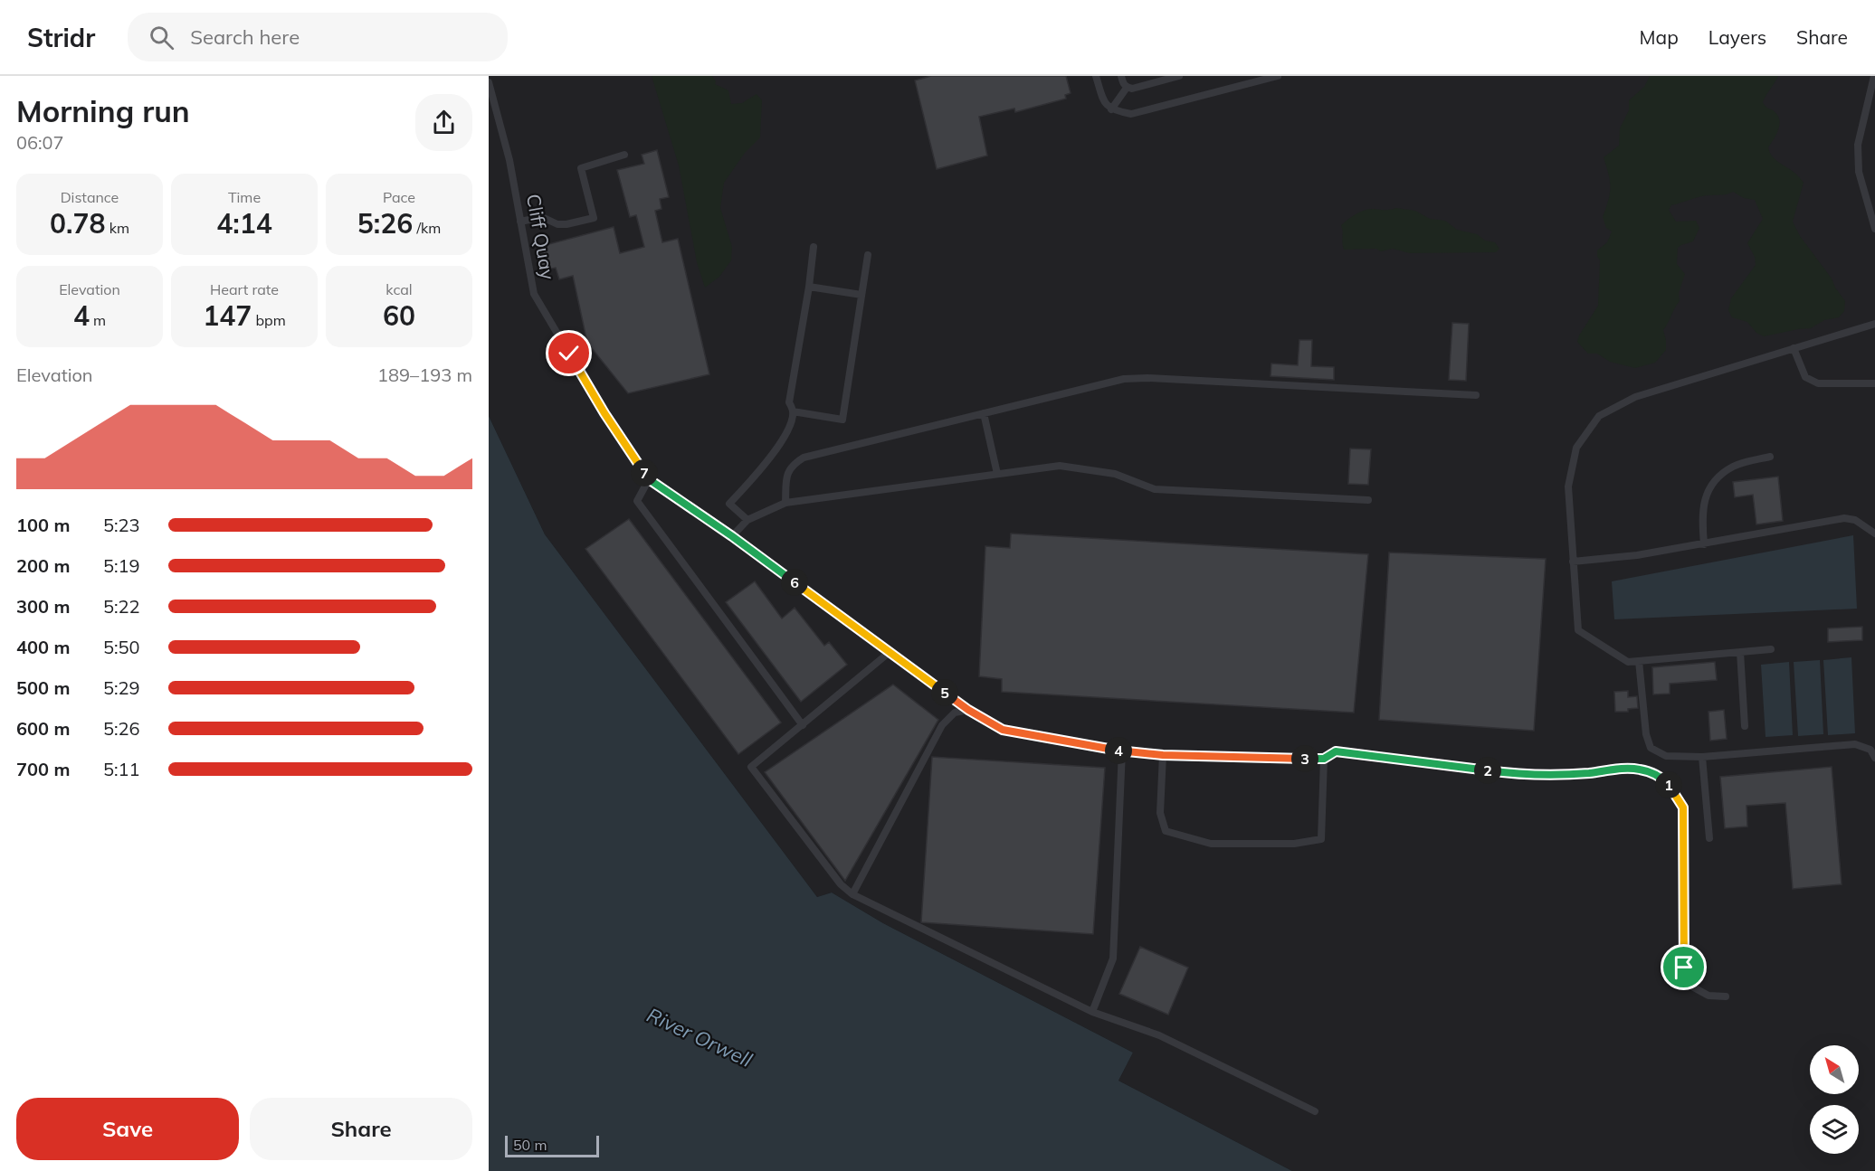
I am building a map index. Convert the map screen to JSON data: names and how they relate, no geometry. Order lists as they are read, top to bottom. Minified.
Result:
{"streets":{"lane":["Cliff Quay"]},"water":["River Orwell"],"scale_bar":"50 m","north":"top left","page":{"header":"Stridr","search":"Search here","nav":["Map","Layers","Share"],"heading":["Morning run","06:07"],"stats":[["Distance","0.78 km"],["Time","4:14"],["Pace","5:26 /km"],["Elevation","4 m"],["Heart rate","147 bpm"],["kcal","60"]],"chart":["Elevation","189–193 m"],"pins":["7","6","5","4","3","2","1"],"list":[{"name":"100 m","note":"5:23"},{"name":"200 m","note":"5:19"},{"name":"300 m","note":"5:22"},{"name":"400 m","note":"5:50"},{"name":"500 m","note":"5:29"},{"name":"600 m","note":"5:26"},{"name":"700 m","note":"5:11"}],"buttons":["Save","Share"],"scale":"50 m"}}
